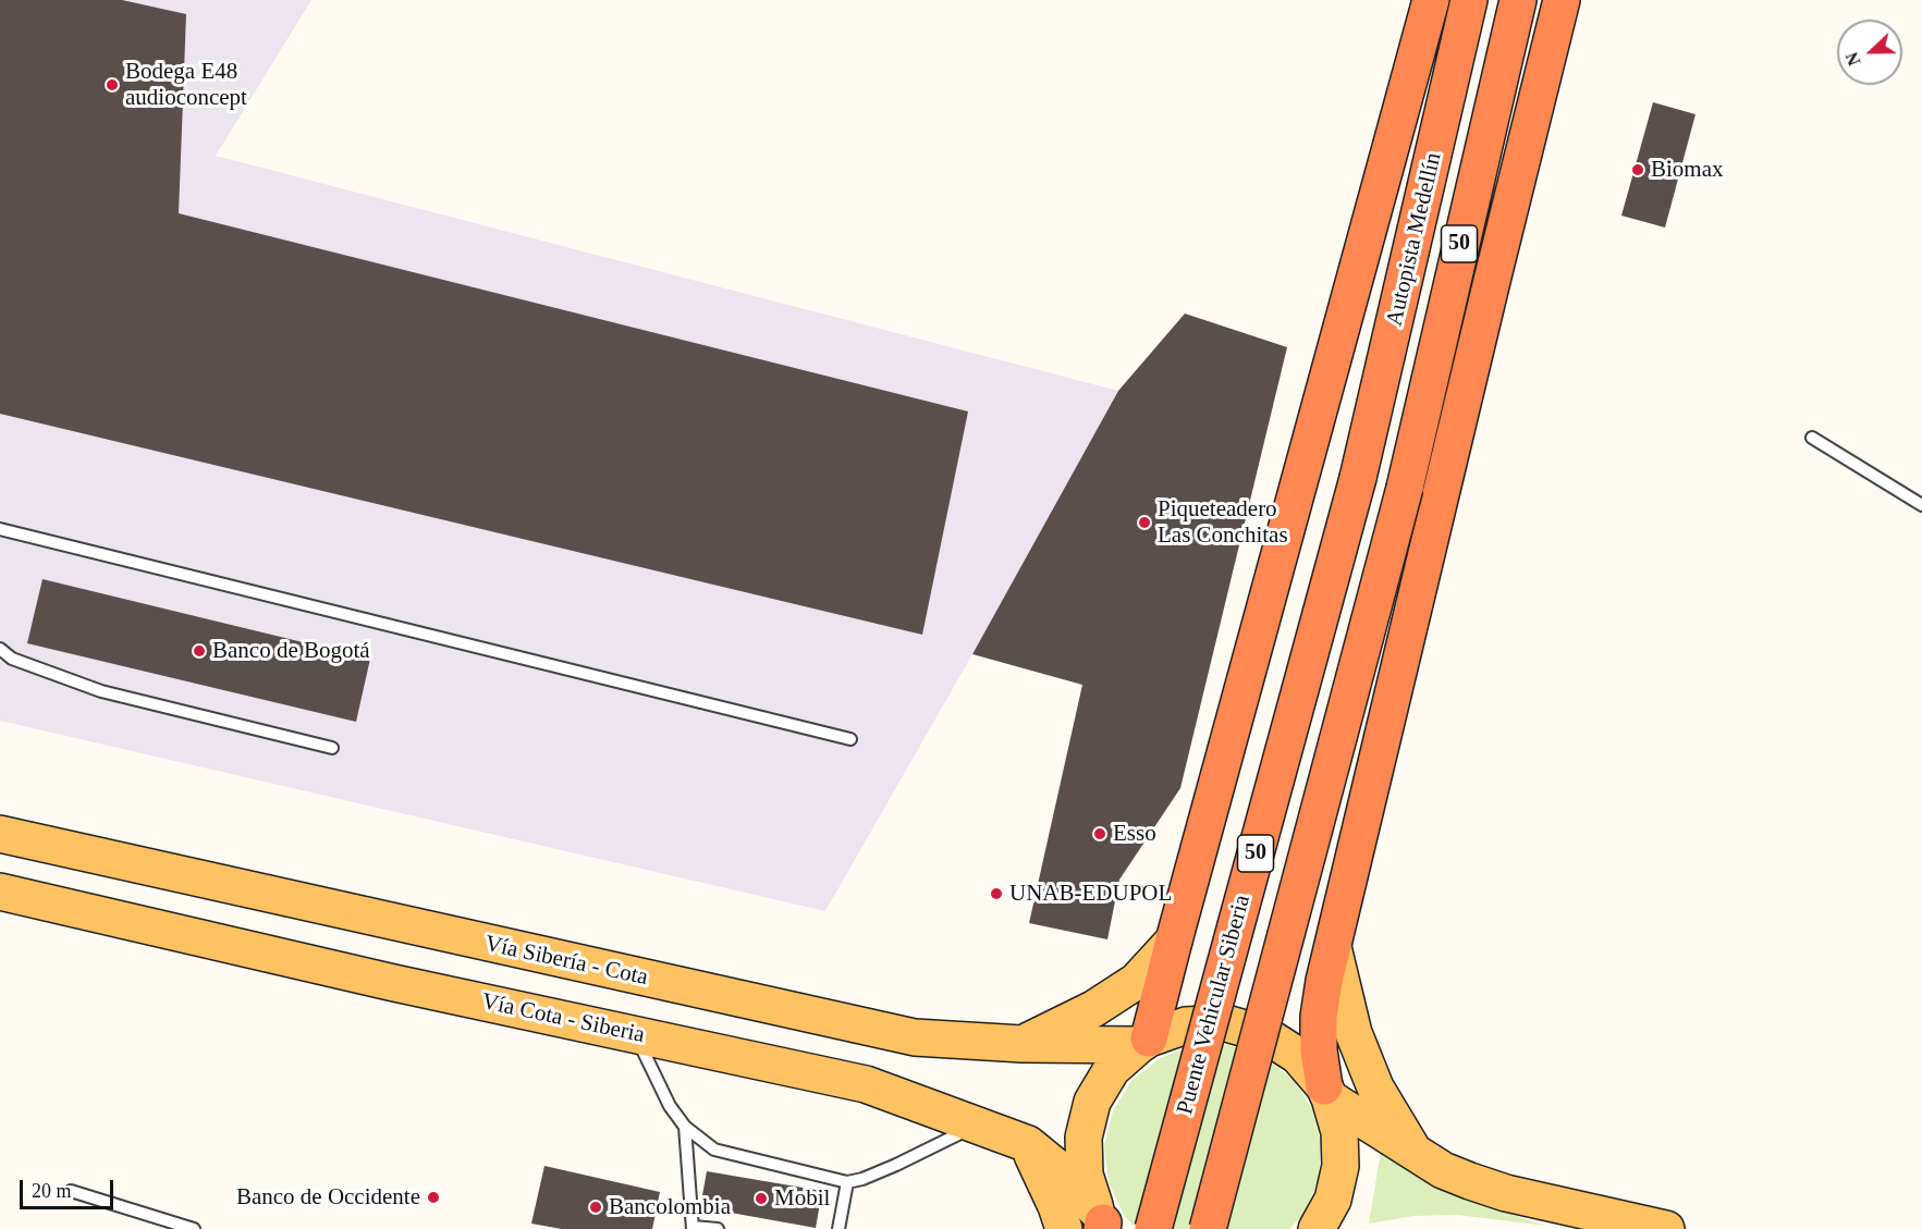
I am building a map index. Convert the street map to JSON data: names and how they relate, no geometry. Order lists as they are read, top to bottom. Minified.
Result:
{"streets":{"highway":["Autopista Medellín","50","Puente Vehicular Siberia"],"main road":["Vía Sibería - Cota","Vía Cota - Siberia"]},"crossings":[["Autopista Medellín","Puente Vehicular Siberia"]],"places":["Bodega E48 audioconcept","Biomax","Piqueteadero Las Conchitas","Banco de Bogotá","Esso","UNAB-EDUPOL","Banco de Occidente","Mobil","Bancolombia"],"scale_bar":"20 m","north":"left"}
